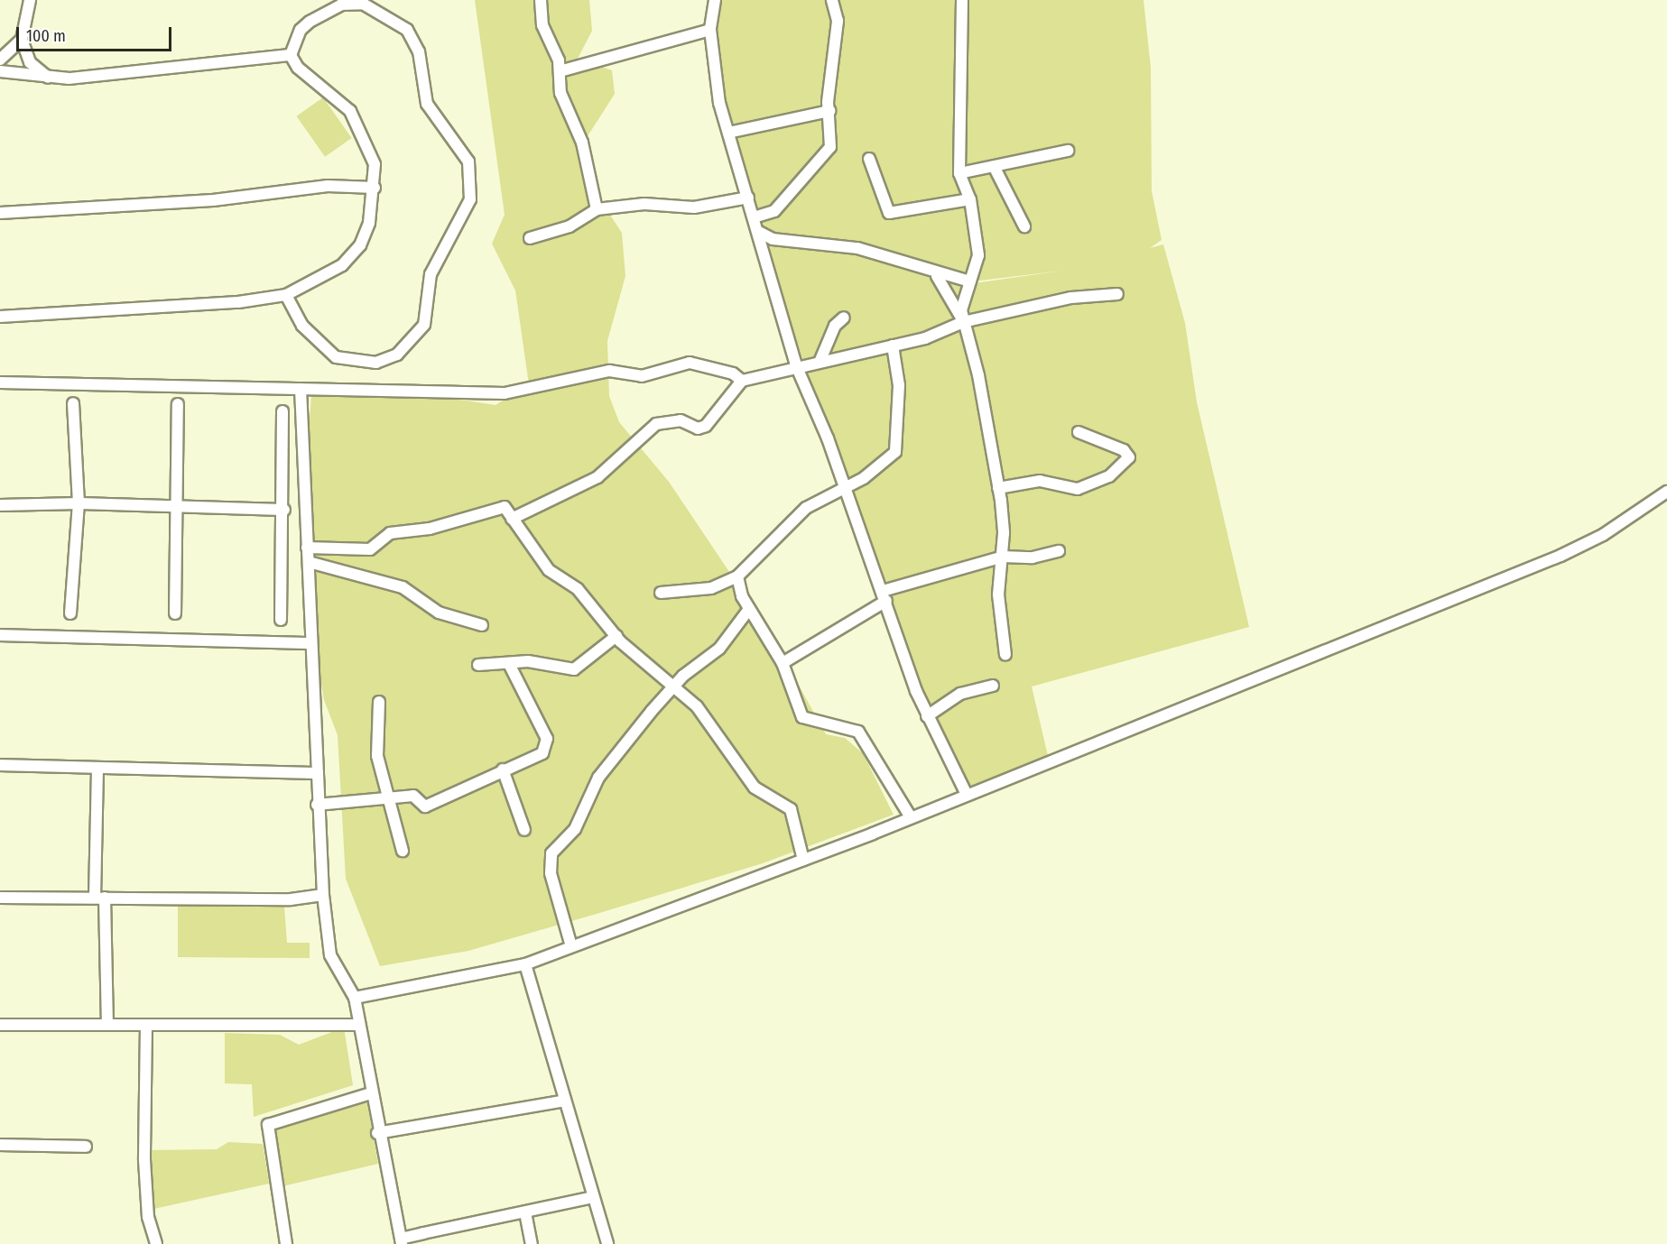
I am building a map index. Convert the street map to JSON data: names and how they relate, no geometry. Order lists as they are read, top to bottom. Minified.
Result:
{"scale_bar":"100 m"}
